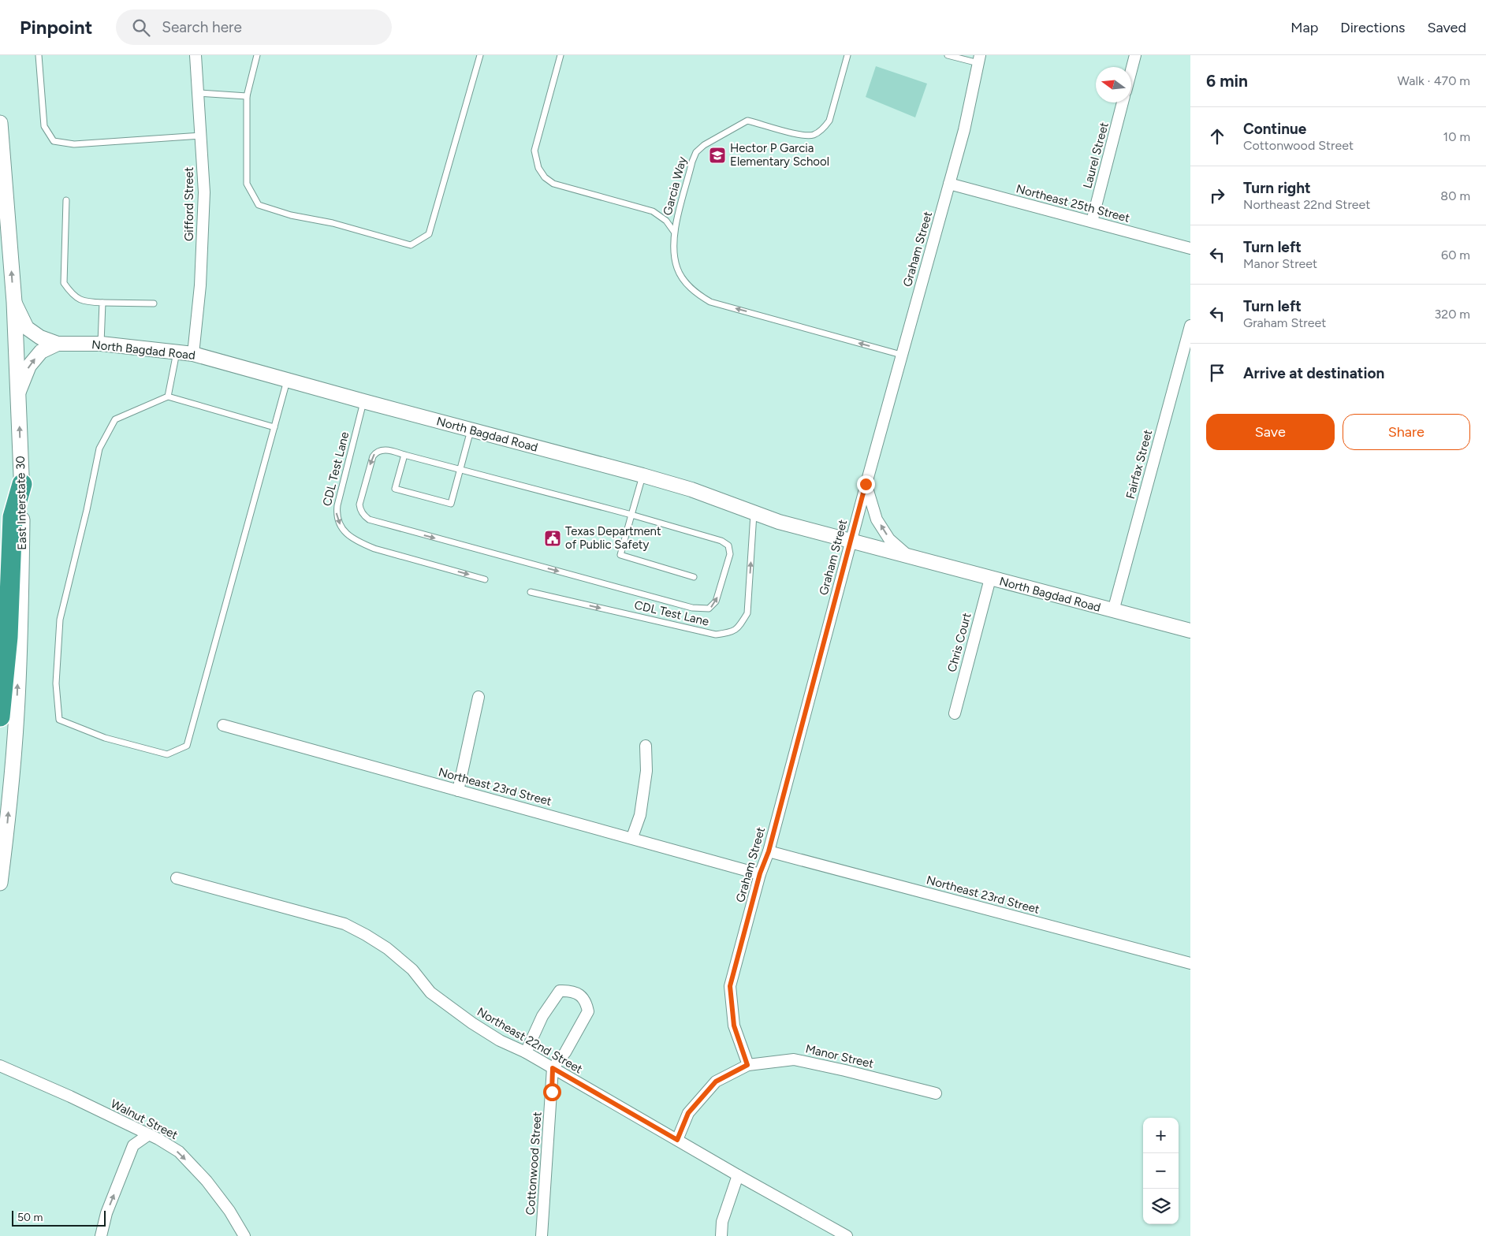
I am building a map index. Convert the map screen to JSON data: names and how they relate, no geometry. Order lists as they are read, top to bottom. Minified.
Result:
{"streets":{"main road":["East Interstate 30"],"street":["Laurel Street","Northeast 25th Street","Gifford Street","Graham Street","North Bagdad Road","Fairfax Street","Chris Court","Northeast 23rd Street","Northeast 22nd Street","Manor Street","Walnut Street","Cottonwood Street"],"lane":["Garcia Way","CDL Test Lane"]},"crossings":[["Laurel Street","Northeast 25th Street"],["Garcia Way","Graham Street"],["Northeast 25th Street","Graham Street"],["Gifford Street","North Bagdad Road"],["Graham Street","North Bagdad Road"],["Graham Street","Northeast 23rd Street"],["Graham Street","Manor Street"],["North Bagdad Road","Fairfax Street"],["North Bagdad Road","CDL Test Lane"],["North Bagdad Road","East Interstate 30"],["North Bagdad Road","Chris Court"],["Northeast 22nd Street","Manor Street"],["Northeast 22nd Street","Cottonwood Street"]],"one_way":["East Interstate 30","Walnut Street"],"places":{"school or university":["Hector P Garcia Elementary School"],"public building":["Texas Department of Public Safety"]},"scale_bar":"50 m","north":"left","page":{"header":"Pinpoint","search":"Search here","nav":["Map","Directions","Saved"],"heading":["6 min","Walk · 470 m"],"list":[["Continue","Cottonwood Street","10 m"],["Turn right","Northeast 22nd Street","80 m"],["Turn left","Manor Street","60 m"],["Turn left","Graham Street","320 m"],"Arrive at destination"],"buttons":["Save","Share"],"map_buttons":["+","−"],"scale":"50 m"}}
